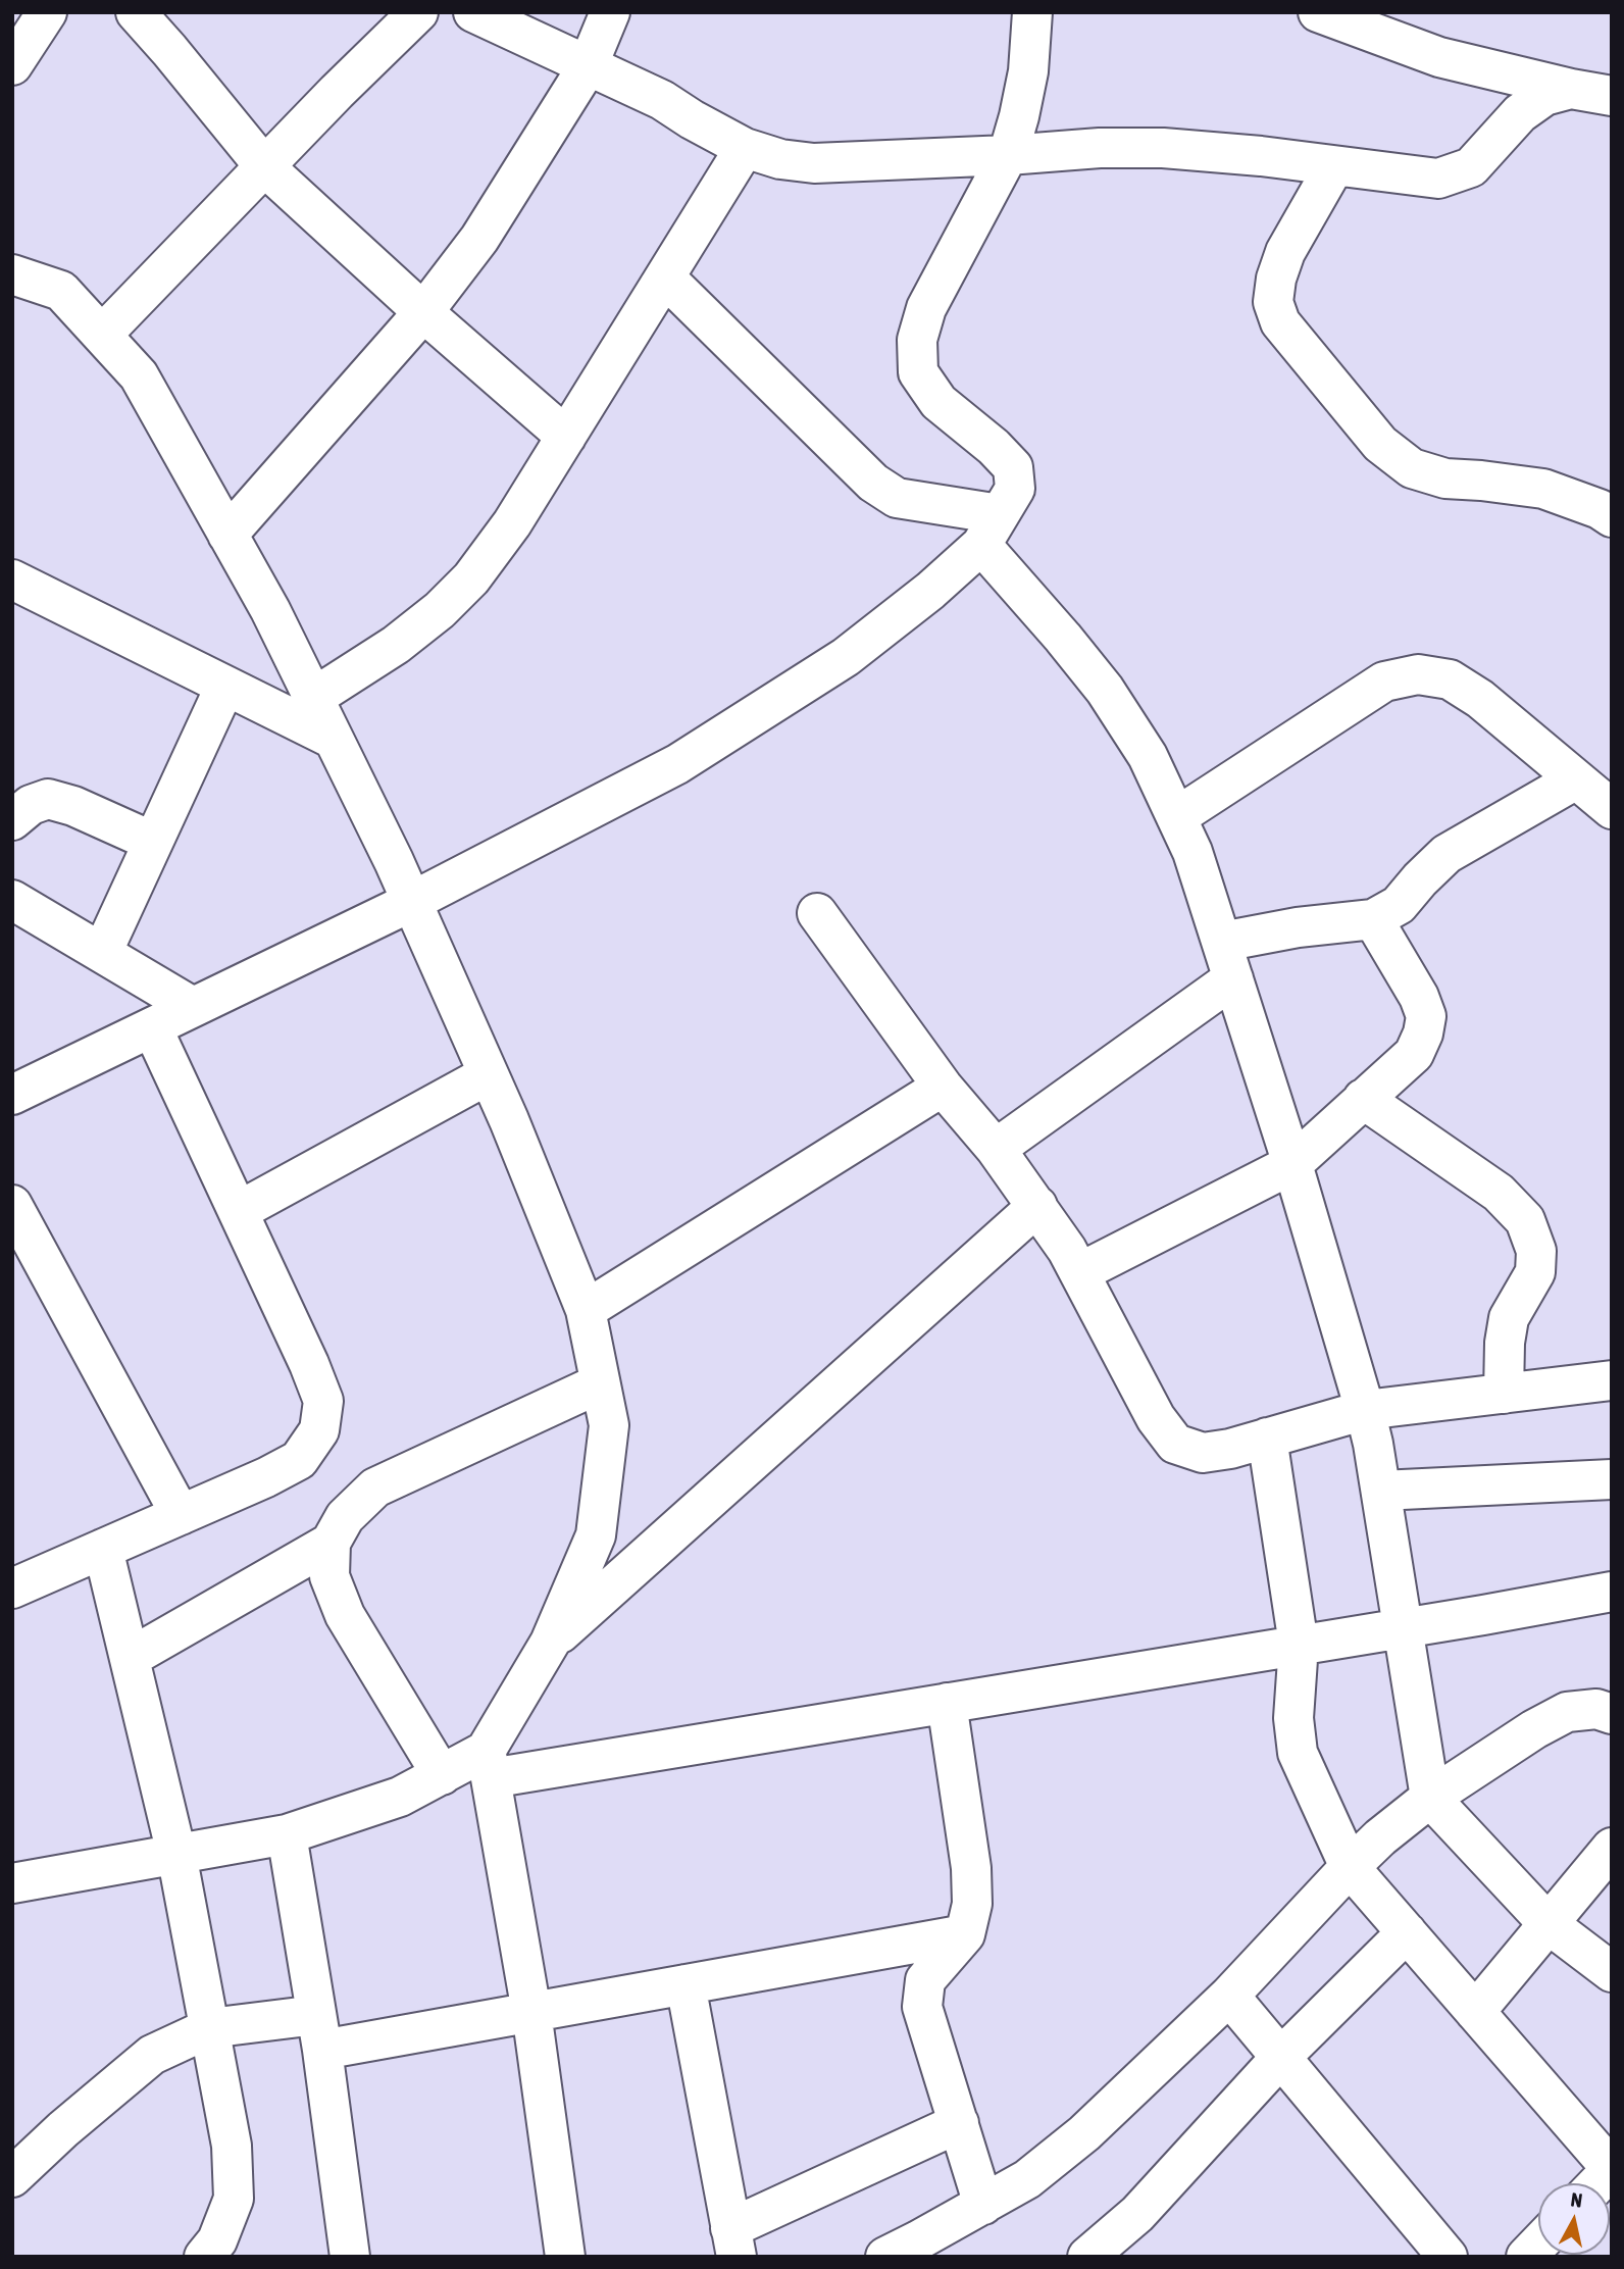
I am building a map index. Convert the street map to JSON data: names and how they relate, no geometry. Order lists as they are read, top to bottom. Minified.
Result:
{"north":"top"}
